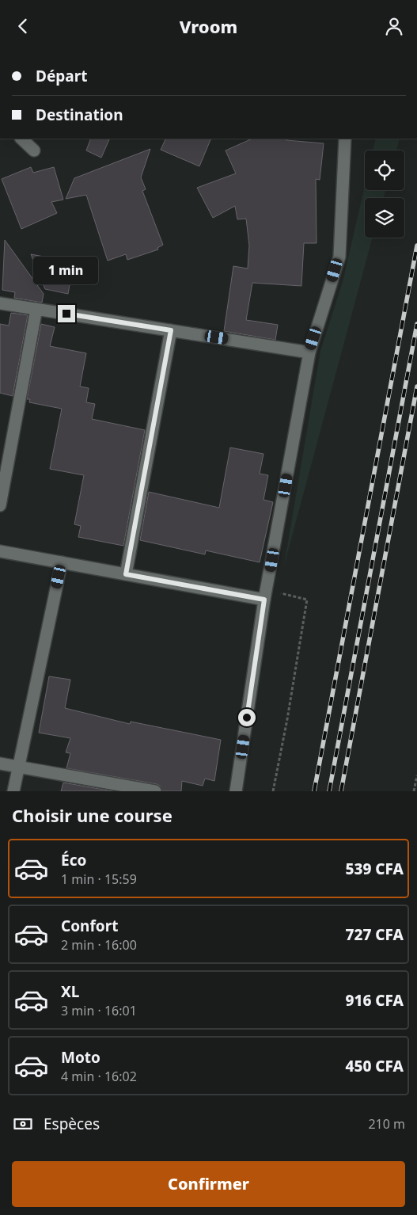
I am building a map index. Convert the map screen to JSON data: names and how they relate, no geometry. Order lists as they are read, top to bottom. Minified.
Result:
{"page":{"header":"Vroom","banner":["Départ","Destination"],"bubble":"1 min","heading":"Choisir une course","list":[{"name":"Éco","note":"1 min · 15:59","value":"539 CFA"},{"name":"Confort","note":"2 min · 16:00","value":"727 CFA"},{"name":"XL","note":"3 min · 16:01","value":"916 CFA"},{"name":"Moto","note":"4 min · 16:02","value":"450 CFA"}],"pay":["Espèces","210 m"],"buttons":"Confirmer"}}
